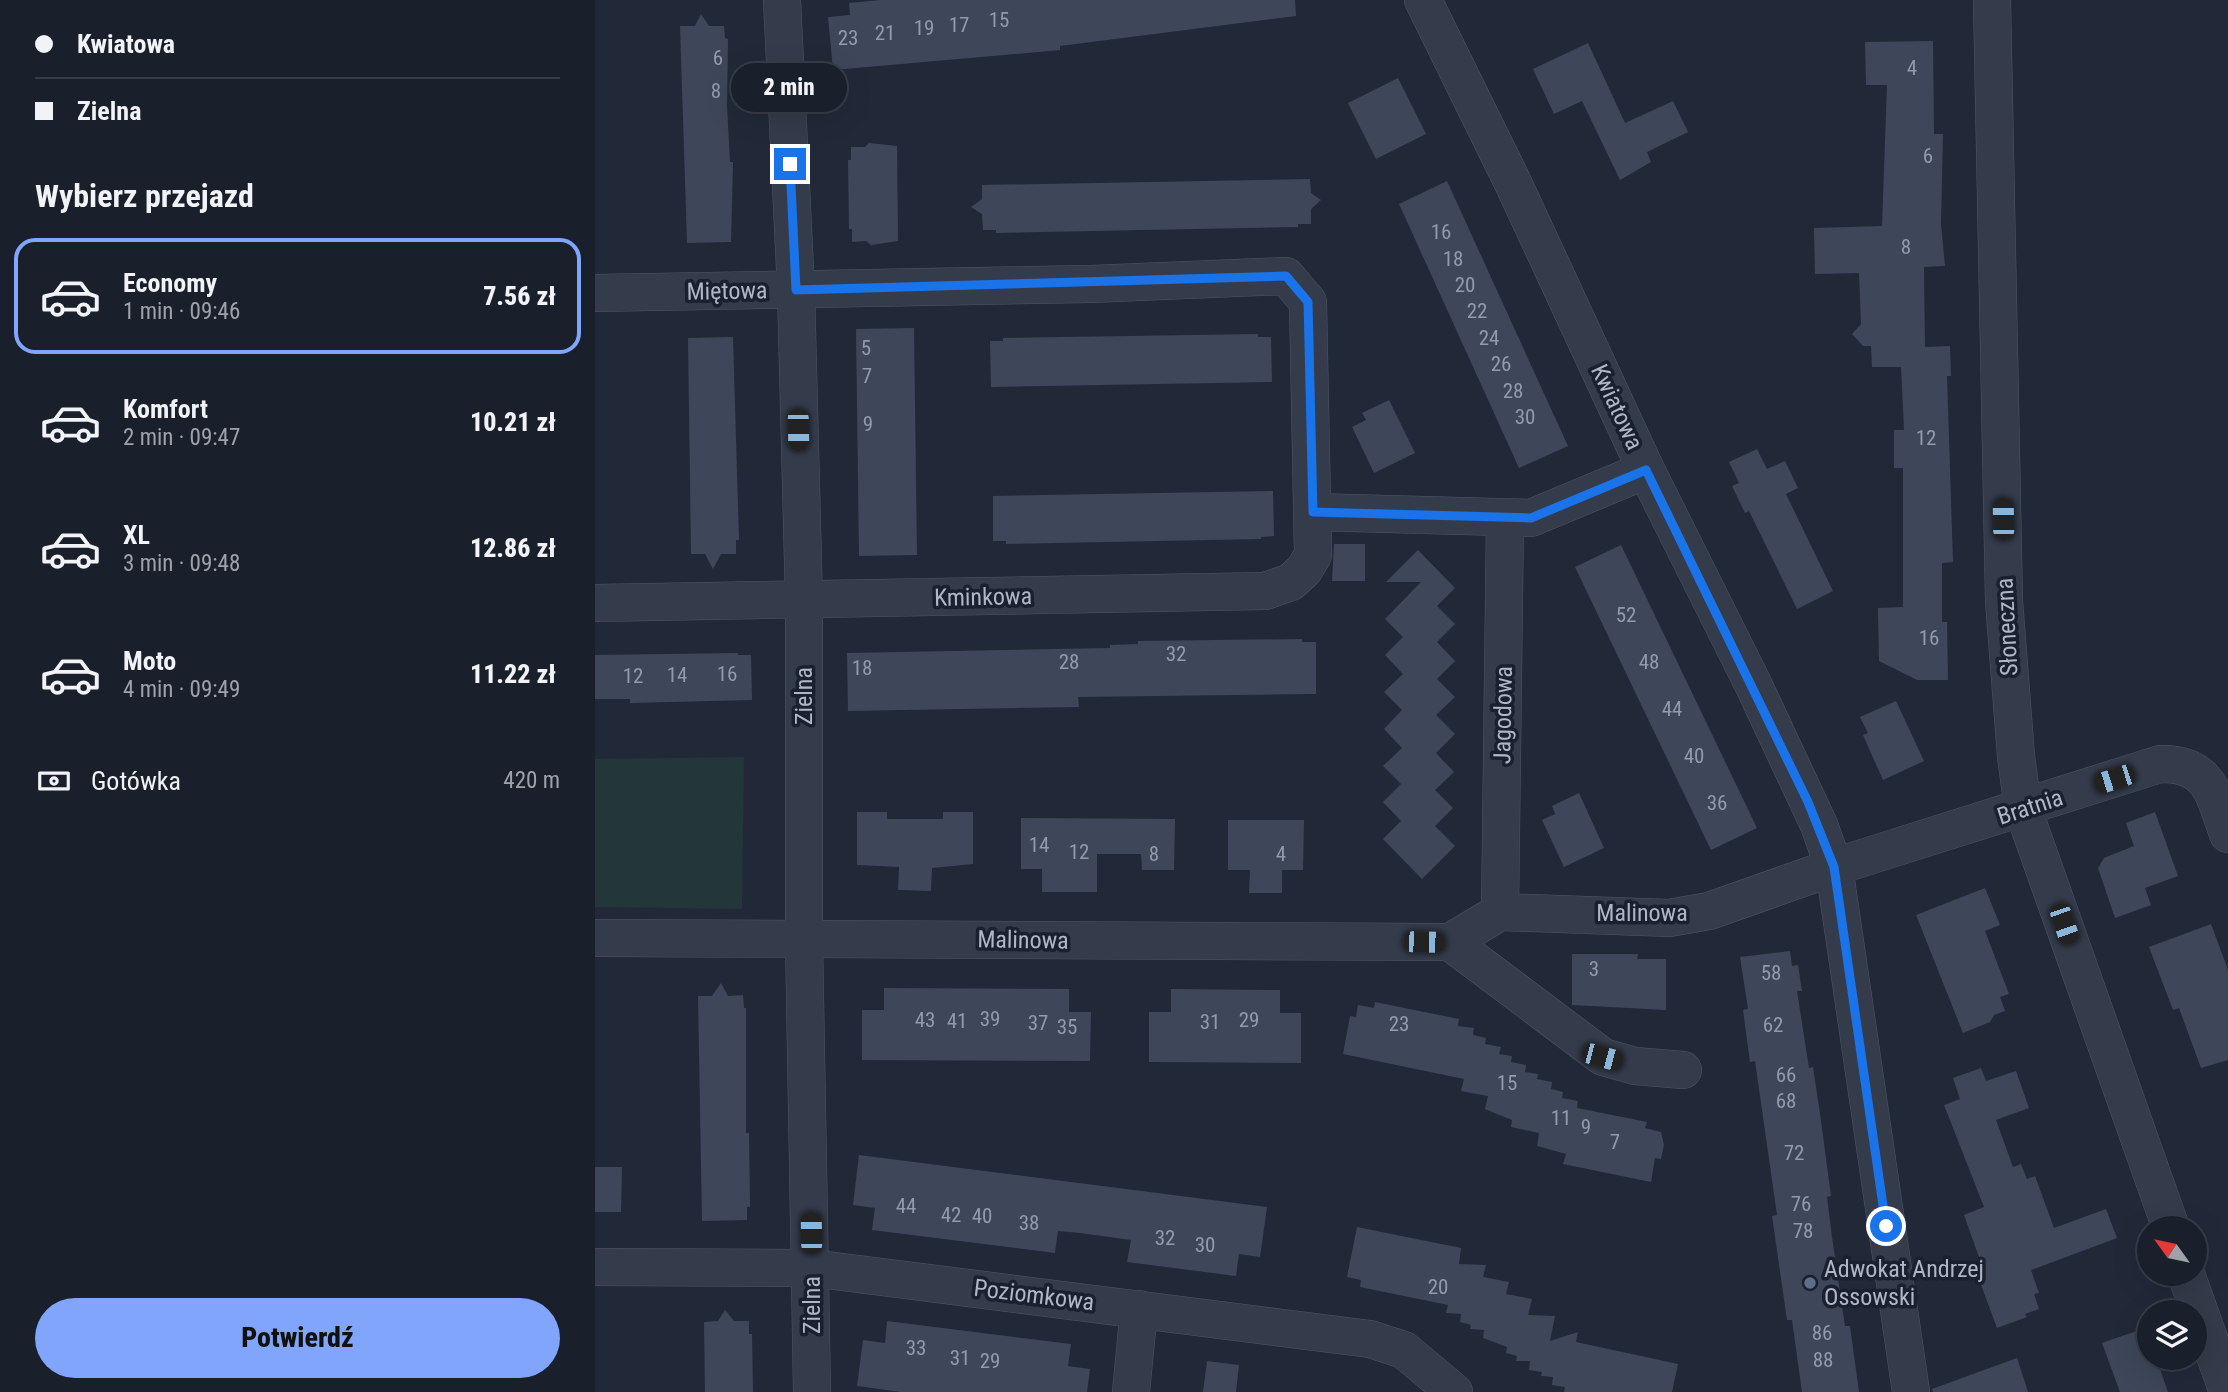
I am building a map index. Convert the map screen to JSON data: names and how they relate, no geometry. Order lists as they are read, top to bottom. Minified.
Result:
{"streets":{"street":["Miętowa","Kwiatowa","Kminkowa","Słoneczna","Zielna","Jagodowa","Bratnia","Malinowa","Poziomkowa"]},"crossings":[["Miętowa","Kminkowa"],["Miętowa","Zielna"],["Kwiatowa","Bratnia"],["Kwiatowa","Malinowa"],["Kminkowa","Zielna"],["Słoneczna","Bratnia"],["Zielna","Malinowa"],["Zielna","Poziomkowa"],["Jagodowa","Malinowa"],["Bratnia","Malinowa"]],"places":["Adwokat Andrzej Ossowski"],"house_numbers":["15","17","19","21","23","6","4","8","6","16","8","18","20","22","24","5","26","7","28","30","9","12","52","16","32","28","48","18","16","14","12","44","40","36","14","12","8","4","3","58","39","43","29","41","31","37","23","62","35","66","15","68","11","9","7","72","76","44","42","40","38","78","32","30","20","86","33","31","88","29"],"north":"top left","page":{"banner":["Kwiatowa","Zielna"],"bubble":"2 min","heading":"Wybierz przejazd","list":[{"name":"Economy","note":"1 min · 09:46","value":"7.56 zł"},{"name":"Komfort","note":"2 min · 09:47","value":"10.21 zł"},{"name":"XL","note":"3 min · 09:48","value":"12.86 zł"},{"name":"Moto","note":"4 min · 09:49","value":"11.22 zł"}],"pay":["Gotówka","420 m"],"buttons":"Potwierdź"}}
